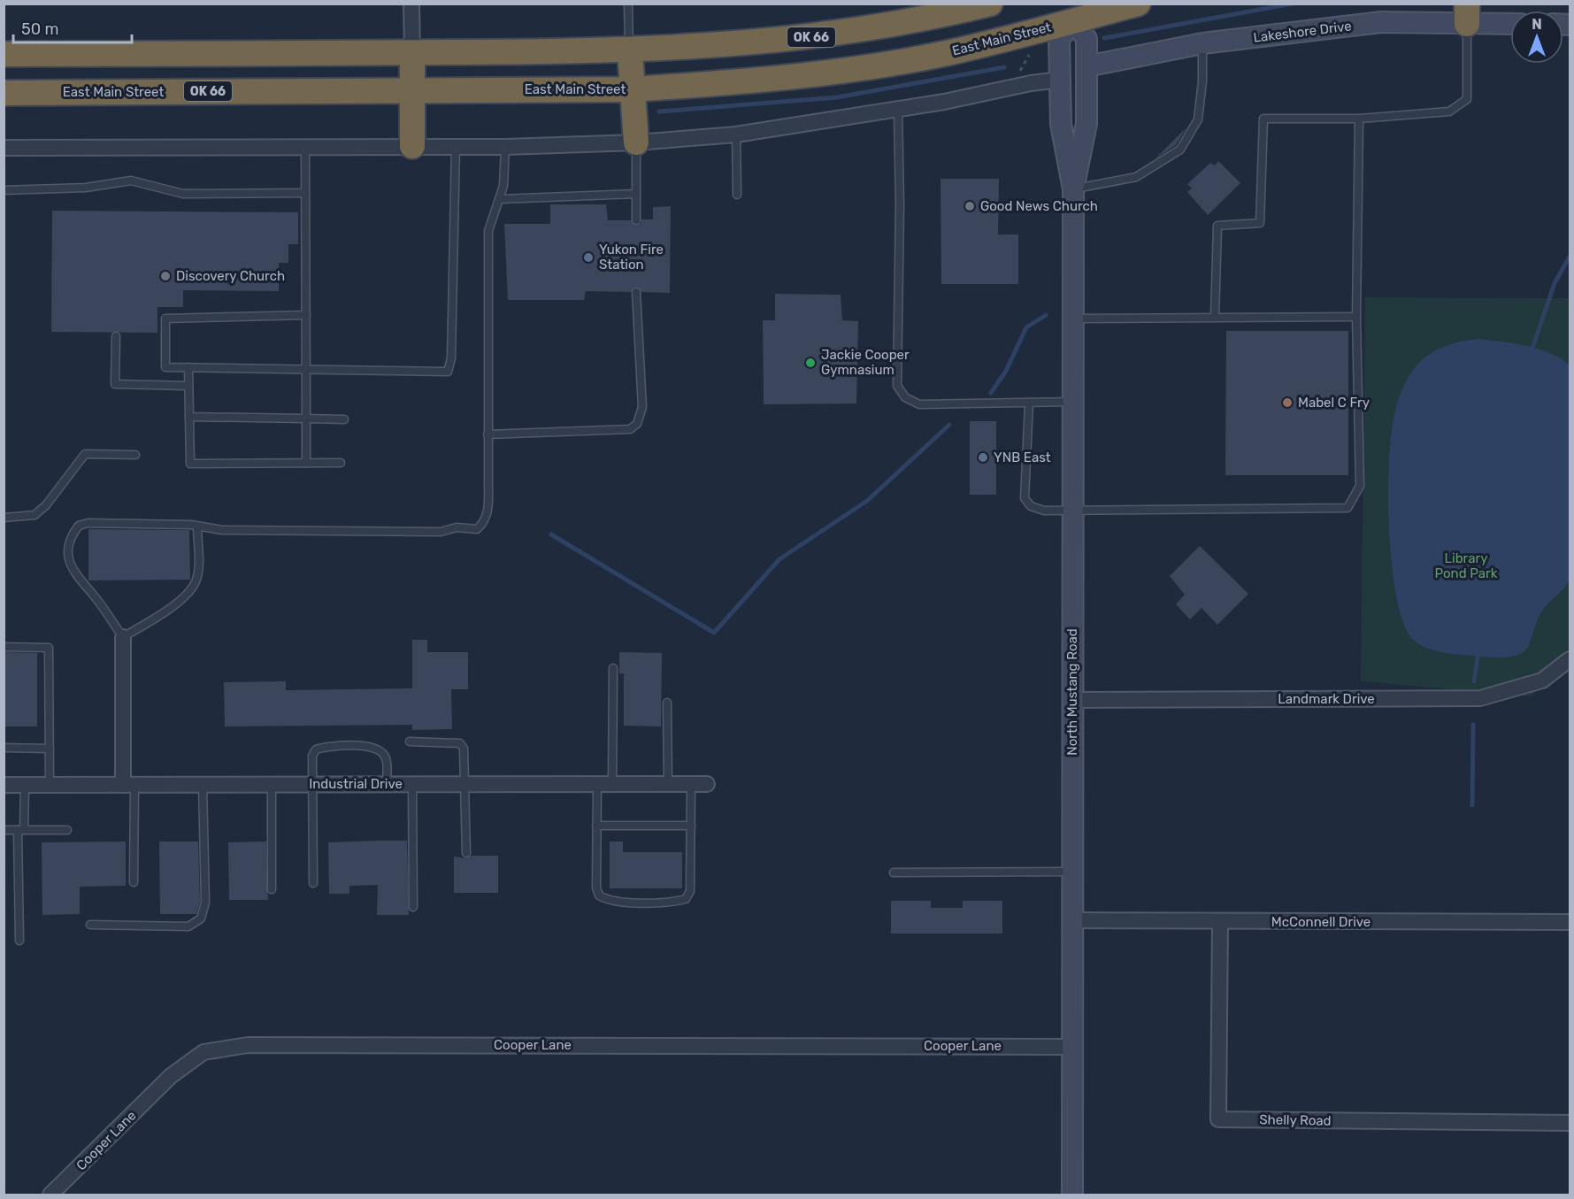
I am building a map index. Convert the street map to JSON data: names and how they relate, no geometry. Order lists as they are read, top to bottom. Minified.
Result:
{"streets":{"highway":["OK 66","East Main Street"],"main road":["Lakeshore Drive","North Mustang Road"],"street":["Landmark Drive","Industrial Drive","McConnell Drive","Cooper Lane","Shelly Road"]},"crossings":[["Lakeshore Drive","North Mustang Road"],["East Main Street","North Mustang Road"],["North Mustang Road","Landmark Drive"],["North Mustang Road","McConnell Drive"],["North Mustang Road","Cooper Lane"],["McConnell Drive","Shelly Road"]],"parks":["Library Pond Park"],"places":["Good News Church","Yukon Fire Station","Discovery Church","Jackie Cooper Gymnasium","Mabel C Fry","YNB East"],"scale_bar":"50 m","north":"top"}
